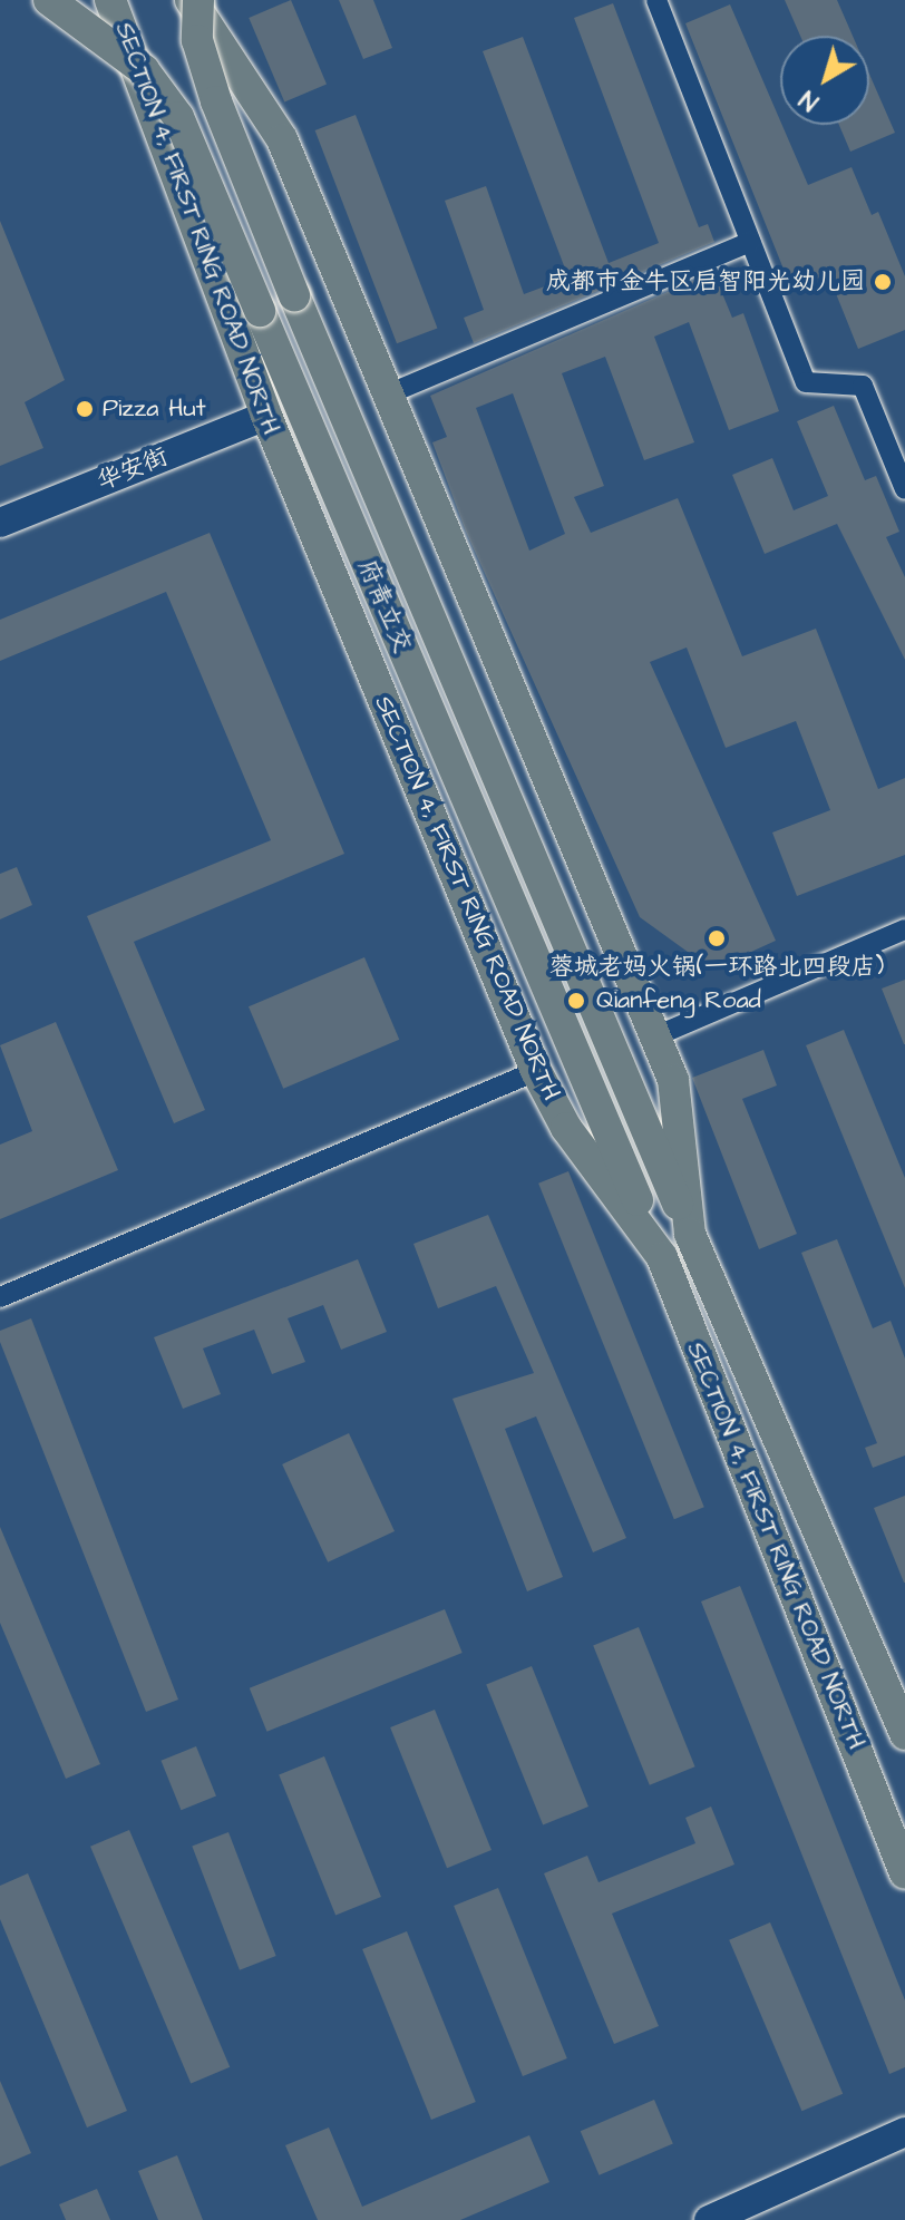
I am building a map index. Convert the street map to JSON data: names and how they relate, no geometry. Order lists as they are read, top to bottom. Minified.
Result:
{"streets":{"main road":["SECTION 4, FIRST RING ROAD NORTH","府青立交"],"street":["华安街"]},"crossings":[["SECTION 4, FIRST RING ROAD NORTH","华安街"],["SECTION 4, FIRST RING ROAD NORTH","府青立交"]],"places":["成都市金牛区启智阳光幼儿园","Pizza Hut","蓉城老妈火锅(一环路北四段店)","Qianfeng Road"],"north":"bottom left"}
